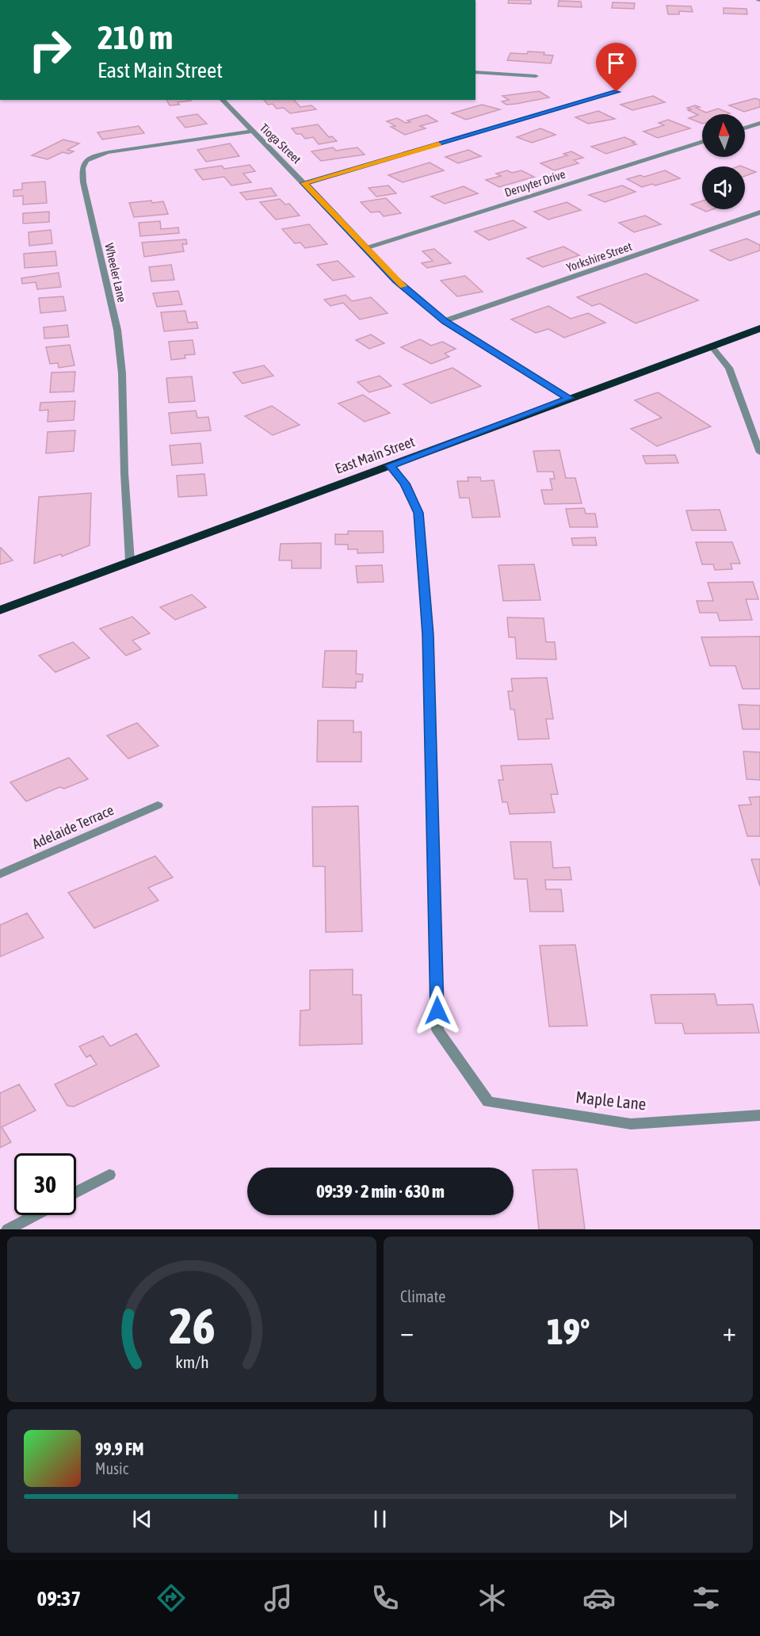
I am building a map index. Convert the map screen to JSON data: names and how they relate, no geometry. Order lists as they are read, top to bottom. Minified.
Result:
{"streets":{"highway":["East Main Street"],"street":["Tioga Street","Deruyter Drive","Yorkshire Street","Wheeler Lane","Adelaide Terrace","Maple Lane"]},"crossings":[["Tioga Street","Deruyter Drive"],["Tioga Street","Yorkshire Street"],["Tioga Street","Wheeler Lane"],["Tioga Street","East Main Street"],["Wheeler Lane","East Main Street"],["East Main Street","Maple Lane"]],"north":"top","page":{"turn":["210 m","East Main Street"],"limit":"30","trip":"09:39 · 2 min · 630 m","tile":"Climate","heat":["−","19°","+"],"song":["99.9 FM","Music"],"tabs":"09:37","gauge":["26","km/h"]}}
